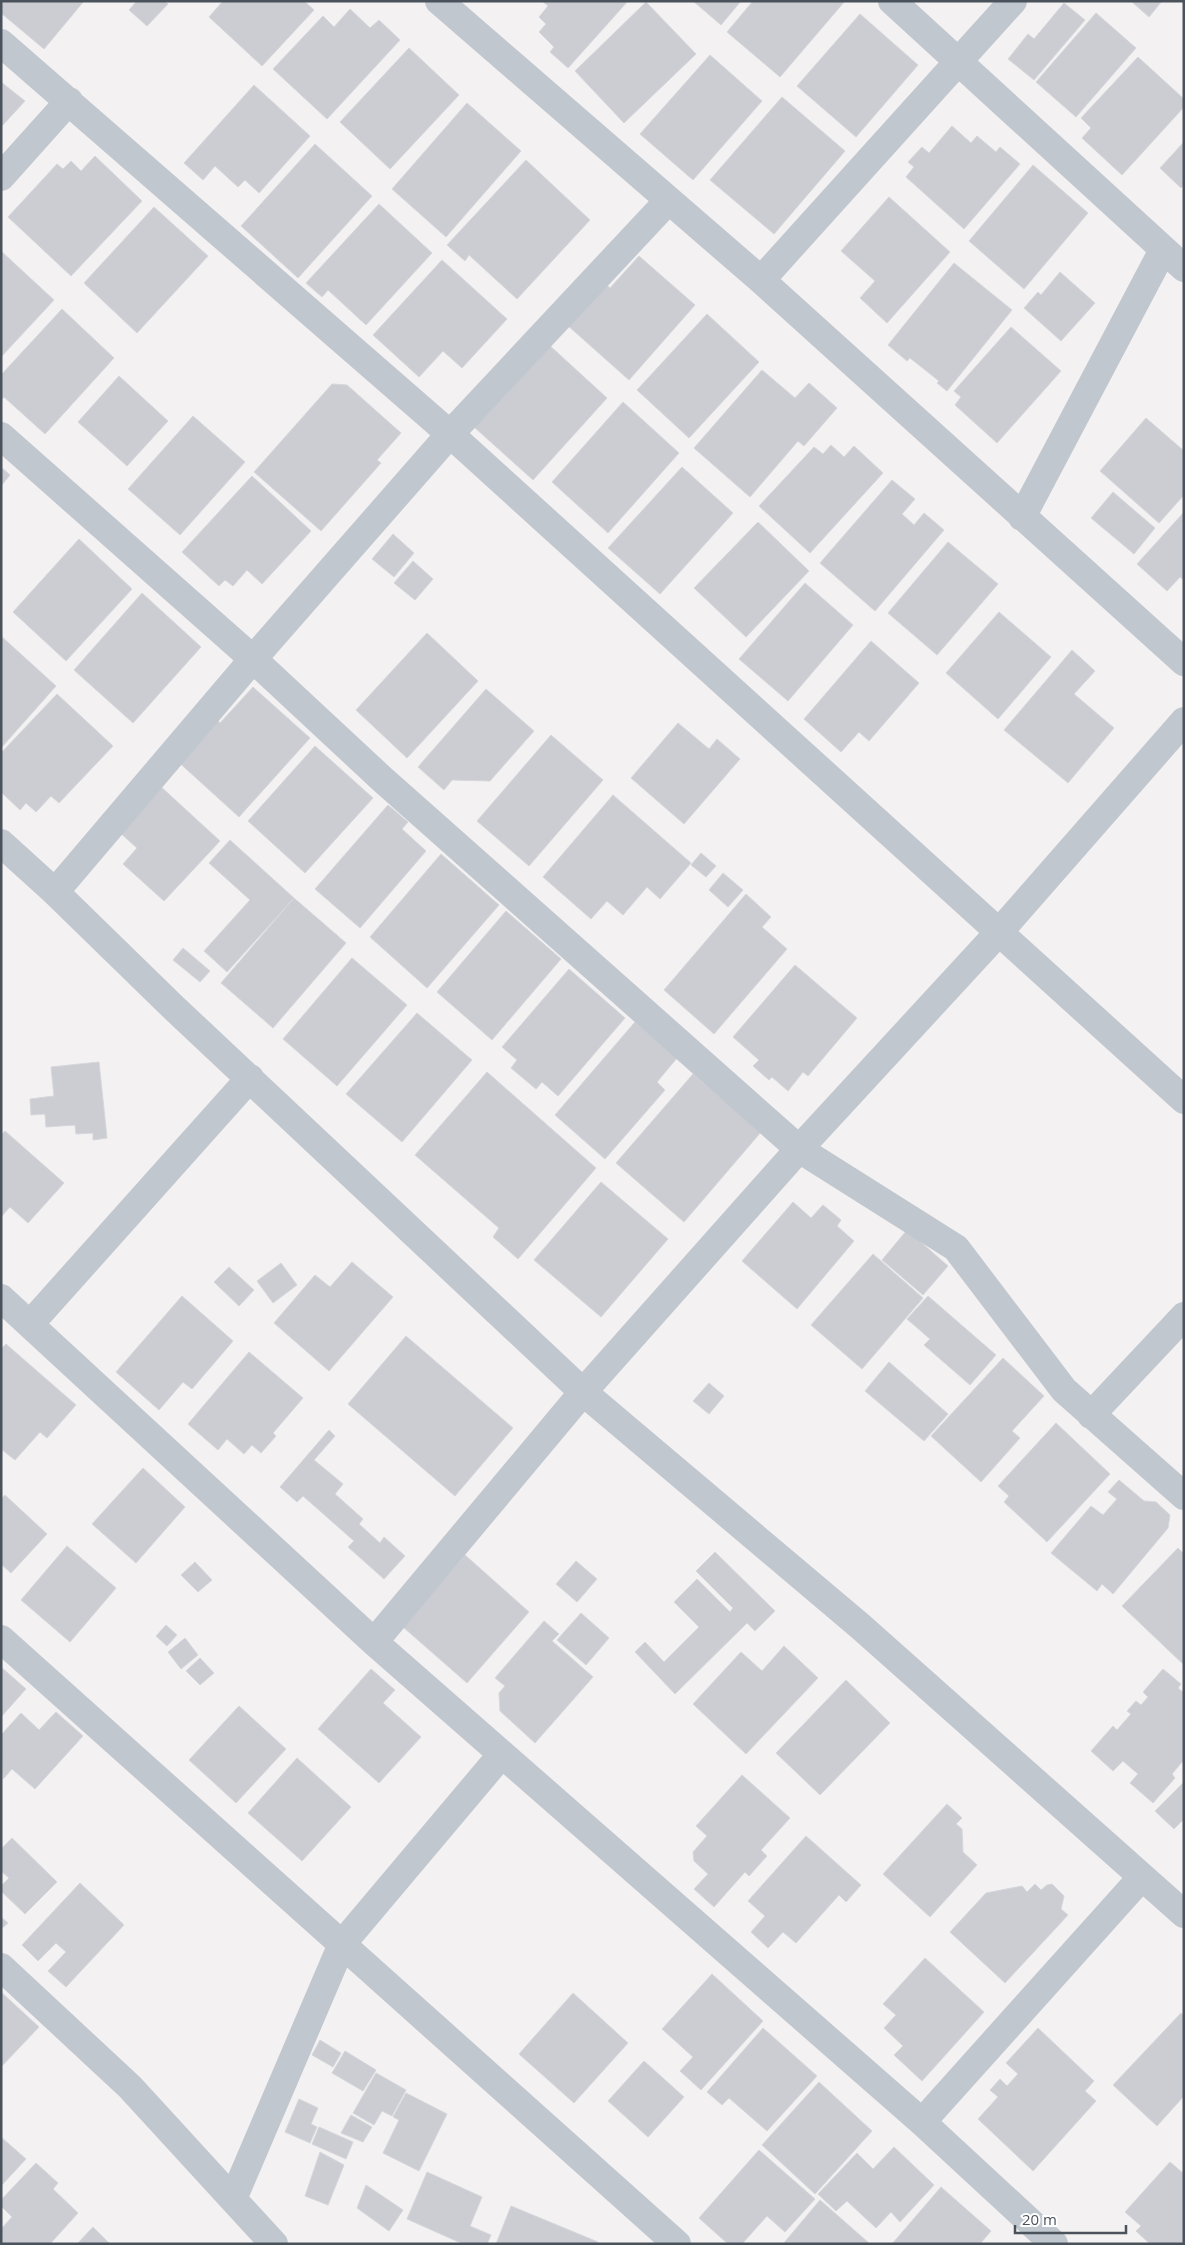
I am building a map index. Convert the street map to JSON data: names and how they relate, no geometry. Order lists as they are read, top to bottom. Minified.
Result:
{"scale_bar":"20 m"}
